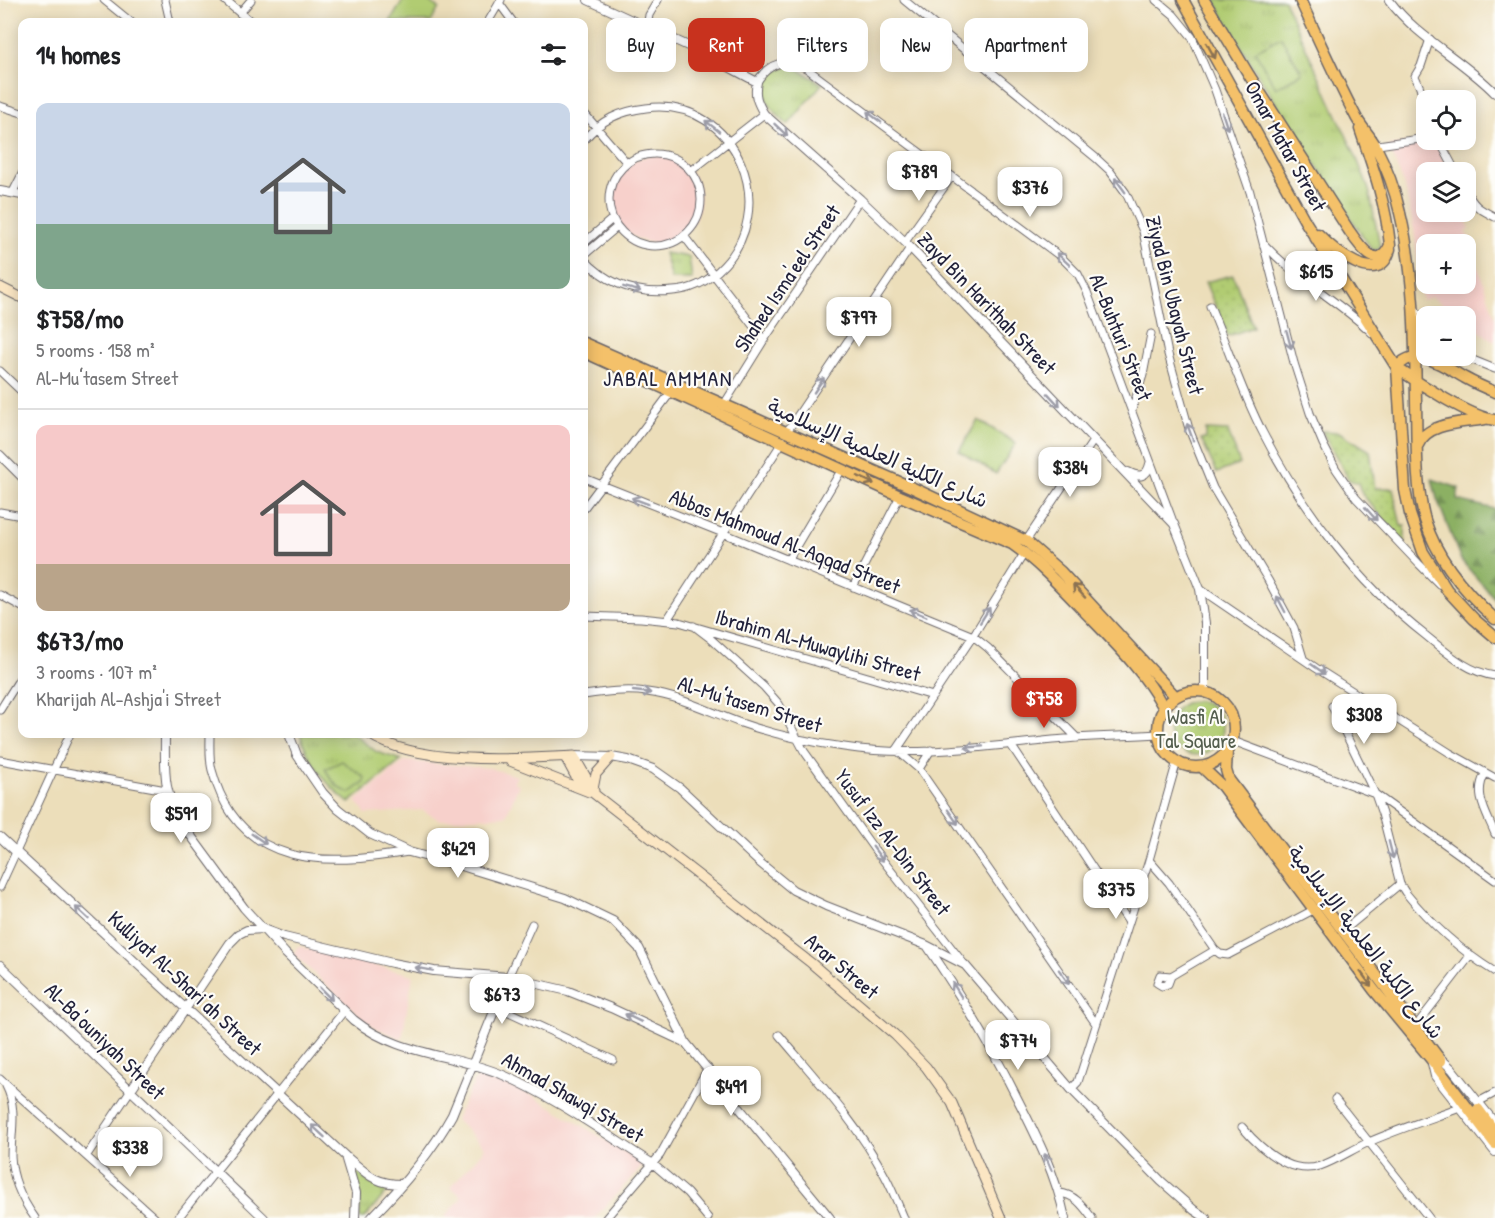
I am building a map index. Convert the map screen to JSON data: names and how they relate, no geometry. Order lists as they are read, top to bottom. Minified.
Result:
{"streets":{"main road":["Omar Matar Street","شارع الكلية العلمية الإسلامية","Arar Street"],"street":["Shahed Isma'eel Street","Zayd Bin Harithah Street","Ziyad Bin Ubayah Street","Al-Buhturi Street","Abbas Mahmoud Al-Aqqad Street","Ibrahim Al-Muwaylihi Street","Al-Muʻtasem Street","Yusuf Izz Al-Din Street","Kulliyat Al-Shariʻah Street","Al-Ba'ouniyah Street","Ahmad Shawqi Street"]},"crossings":[["Shahed Isma'eel Street","Zayd Bin Harithah Street"],["Shahed Isma'eel Street","شارع الكلية العلمية الإسلامية"],["Zayd Bin Harithah Street","Al-Buhturi Street"],["Al-Buhturi Street","شارع الكلية العلمية الإسلامية"],["Al-Buhturi Street","Al-Muʻtasem Street"],["شارع الكلية العلمية الإسلامية","Al-Muʻtasem Street"],["Abbas Mahmoud Al-Aqqad Street","Al-Muʻtasem Street"],["Ibrahim Al-Muwaylihi Street","Yusuf Izz Al-Din Street"],["Al-Muʻtasem Street","Yusuf Izz Al-Din Street"]],"one_way":["Zayd Bin Harithah Street","Ziyad Bin Ubayah Street","Al-Buhturi Street","Abbas Mahmoud Al-Aqqad Street","Kulliyat Al-Shariʻah Street"],"districts":["JABAL AMMAN"],"parks":["Wasfi Al Tal Square"],"page":{"chip":["Buy","Rent","Filters","New","Apartment"],"heading":"14 homes","map_buttons":["+","−"],"list":[{"name":"$758/mo","note":"5 rooms · 158 m² · Al-Muʻtasem Street"},{"name":"$673/mo","note":"3 rooms · 107 m² · Kharijah Al-Ashja'i Street"}],"price":["$789","$376","$615","$797","$384","$758","$308","$591","$429","$375","$673","$774","$491","$338"]}}
